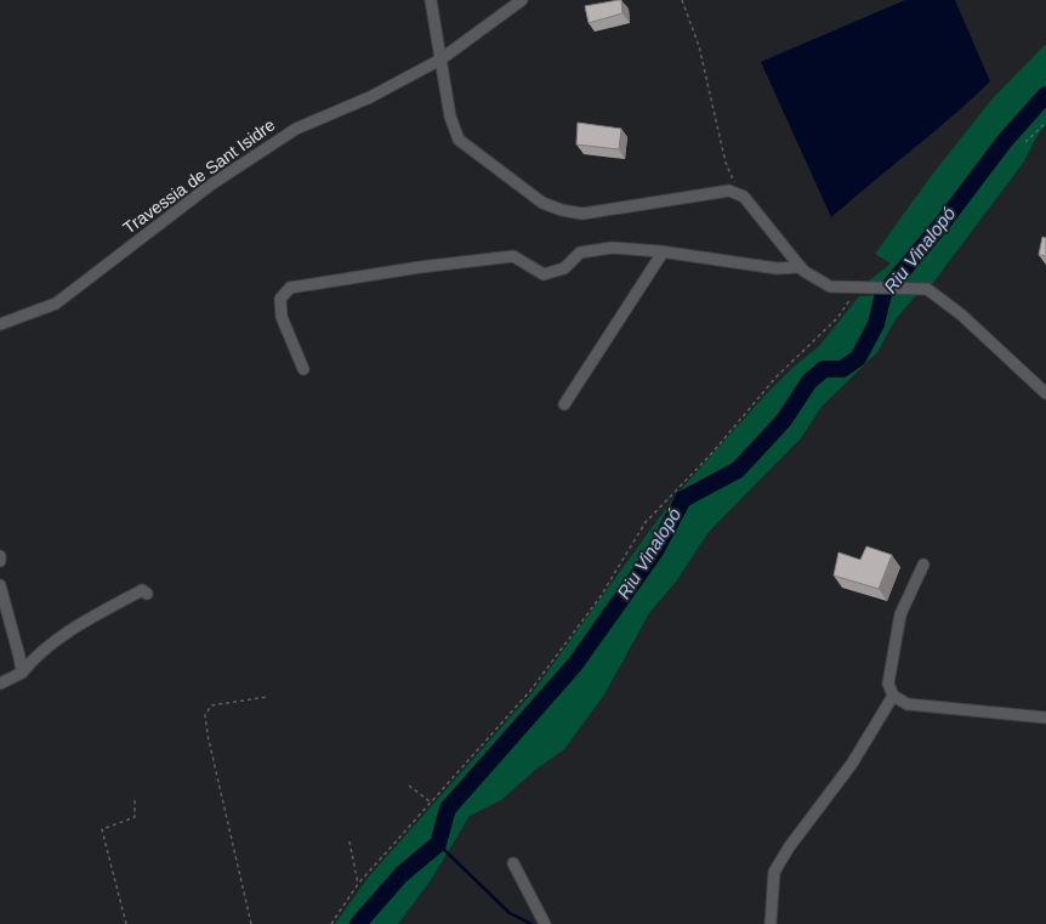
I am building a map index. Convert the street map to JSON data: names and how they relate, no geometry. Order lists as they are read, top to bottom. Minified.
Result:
{"streets":{"street":["Travessia de Sant Isidre"]},"water":["Riu Vinalopó"]}
